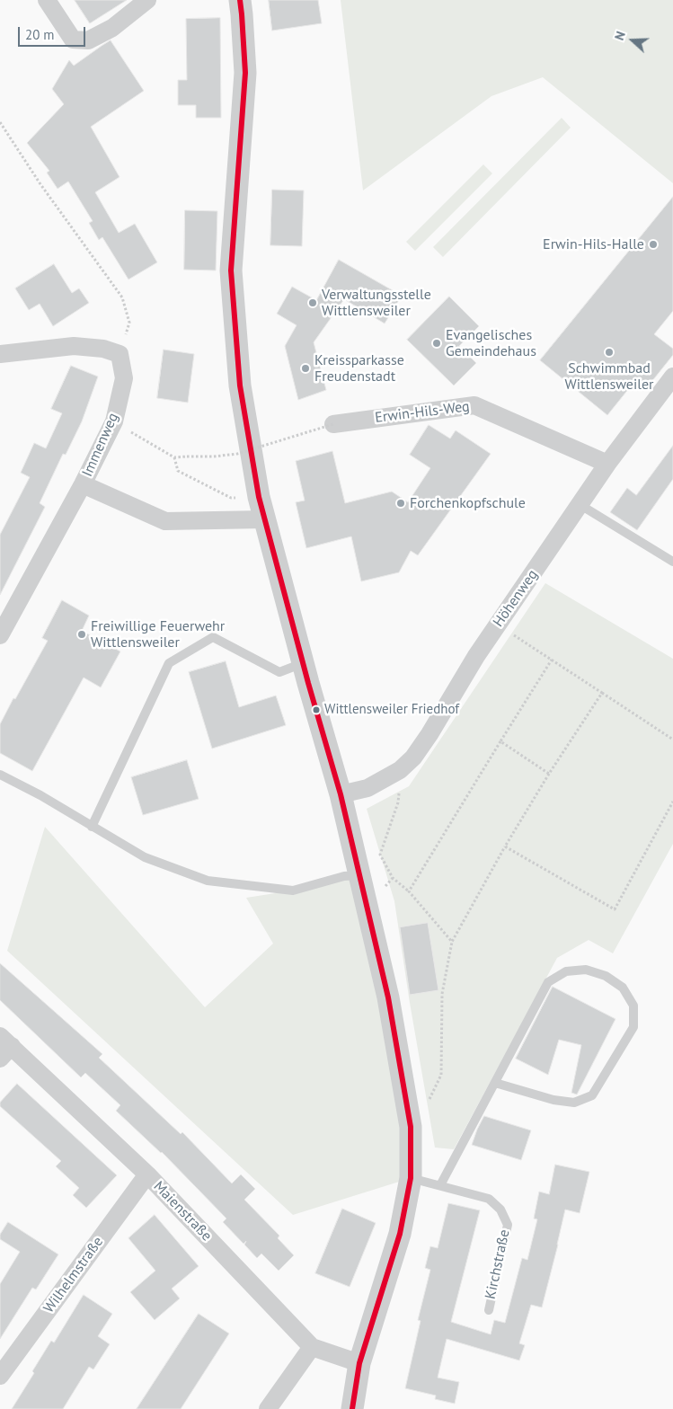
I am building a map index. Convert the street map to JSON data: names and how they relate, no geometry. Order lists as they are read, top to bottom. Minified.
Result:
{"streets":{"street":["Erwin-Hils-Weg","Immenweg","Höhenweg","Maienstraße","Wilhelmstraße"],"lane":["Kirchstraße"]},"crossings":[["Erwin-Hils-Weg","Höhenweg"],["Maienstraße","Wilhelmstraße"]],"places":["Erwin-Hils-Halle","Verwaltungsstelle Wittlensweiler","Evangelisches Gemeindehaus","Schwimmbad Wittlensweiler","Kreissparkasse Freudenstadt","Forchenkopfschule","Freiwillige Feuerwehr Wittlensweiler","Wittlensweiler Friedhof"],"scale_bar":"20 m","north":"left"}
